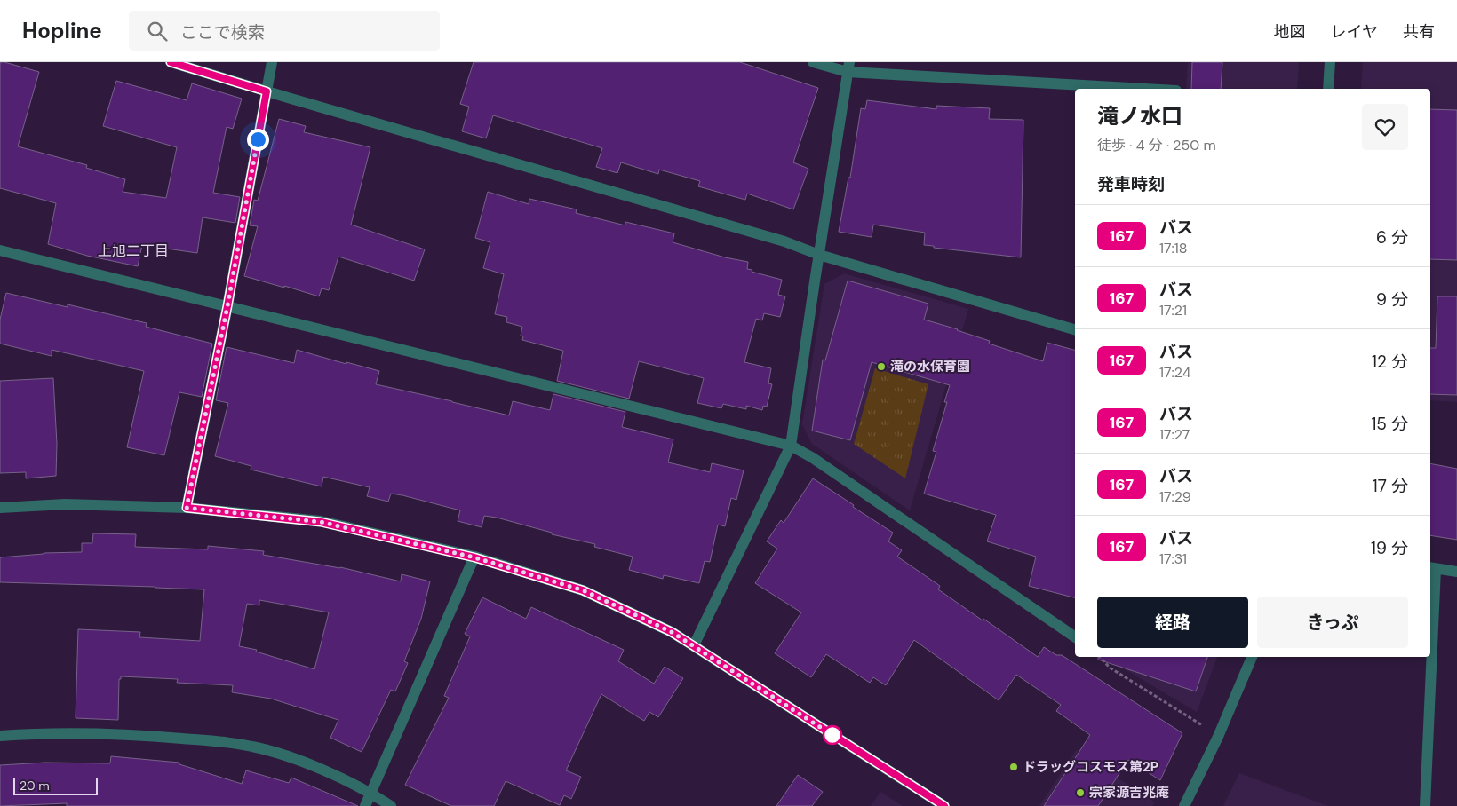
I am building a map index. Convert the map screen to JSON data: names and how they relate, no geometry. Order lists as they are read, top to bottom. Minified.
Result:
{"districts":["上旭二丁目"],"places":["滝の水保育園","ドラッグコスモス第2P","宗家源吉兆庵"],"lines":["bus line 167"],"scale_bar":"20 m","page":{"header":"Hopline","search":"ここで検索","nav":["地図","レイヤ","共有"],"heading":[["滝ノ水口","徒歩 · 4 分 · 250 m"],"発車時刻"],"list":[{"mark":"167","name":"バス","note":"17:18","value":"6 分"},{"mark":"167","name":"バス","note":"17:21","value":"9 分"},{"mark":"167","name":"バス","note":"17:24","value":"12 分"},{"mark":"167","name":"バス","note":"17:27","value":"15 分"},{"mark":"167","name":"バス","note":"17:29","value":"17 分"},{"mark":"167","name":"バス","note":"17:31","value":"19 分"}],"buttons":["経路","きっぷ"],"scale":"20 m"}}
